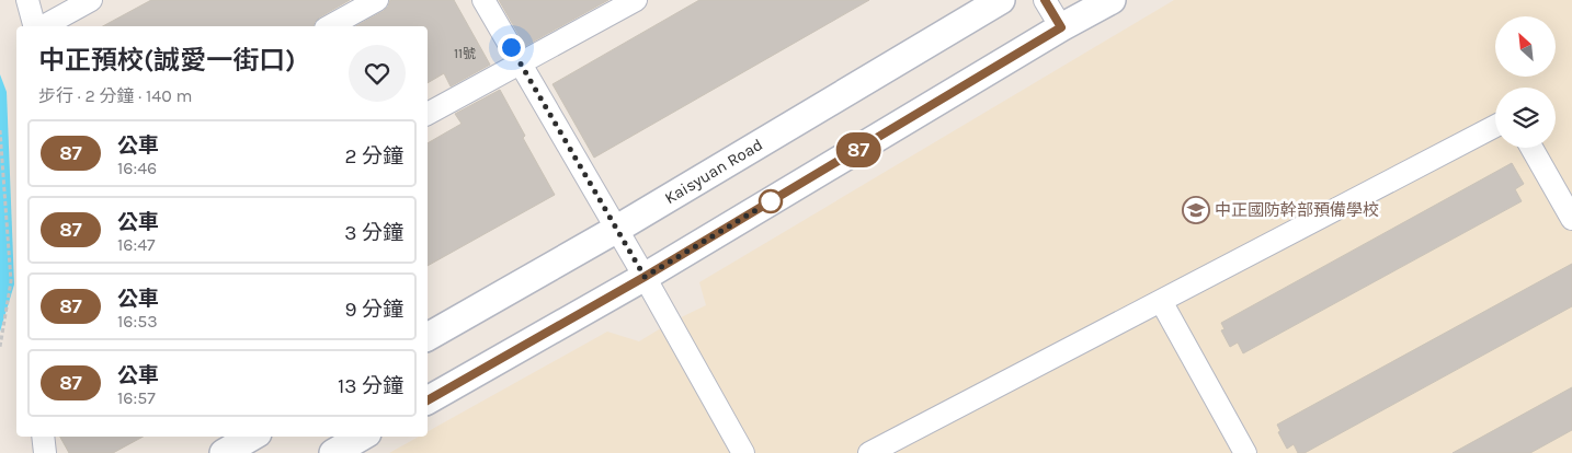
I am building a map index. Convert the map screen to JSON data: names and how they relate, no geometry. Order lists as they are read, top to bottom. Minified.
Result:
{"streets":{"street":["Kaisyuan Road"]},"places":{"school or university":["中正國防幹部預備學校"]},"lines":["bus line 87"],"house_numbers":["11號"],"north":"top left","page":{"on_map":"87","heading":["中正預校(誠愛一街口)","步行 · 2 分鐘 · 140 m"],"list":[{"mark":"87","name":"公車","note":"16:46","value":"2 分鐘"},{"mark":"87","name":"公車","note":"16:47","value":"3 分鐘"},{"mark":"87","name":"公車","note":"16:53","value":"9 分鐘"},{"mark":"87","name":"公車","note":"16:57","value":"13 分鐘"}]}}
